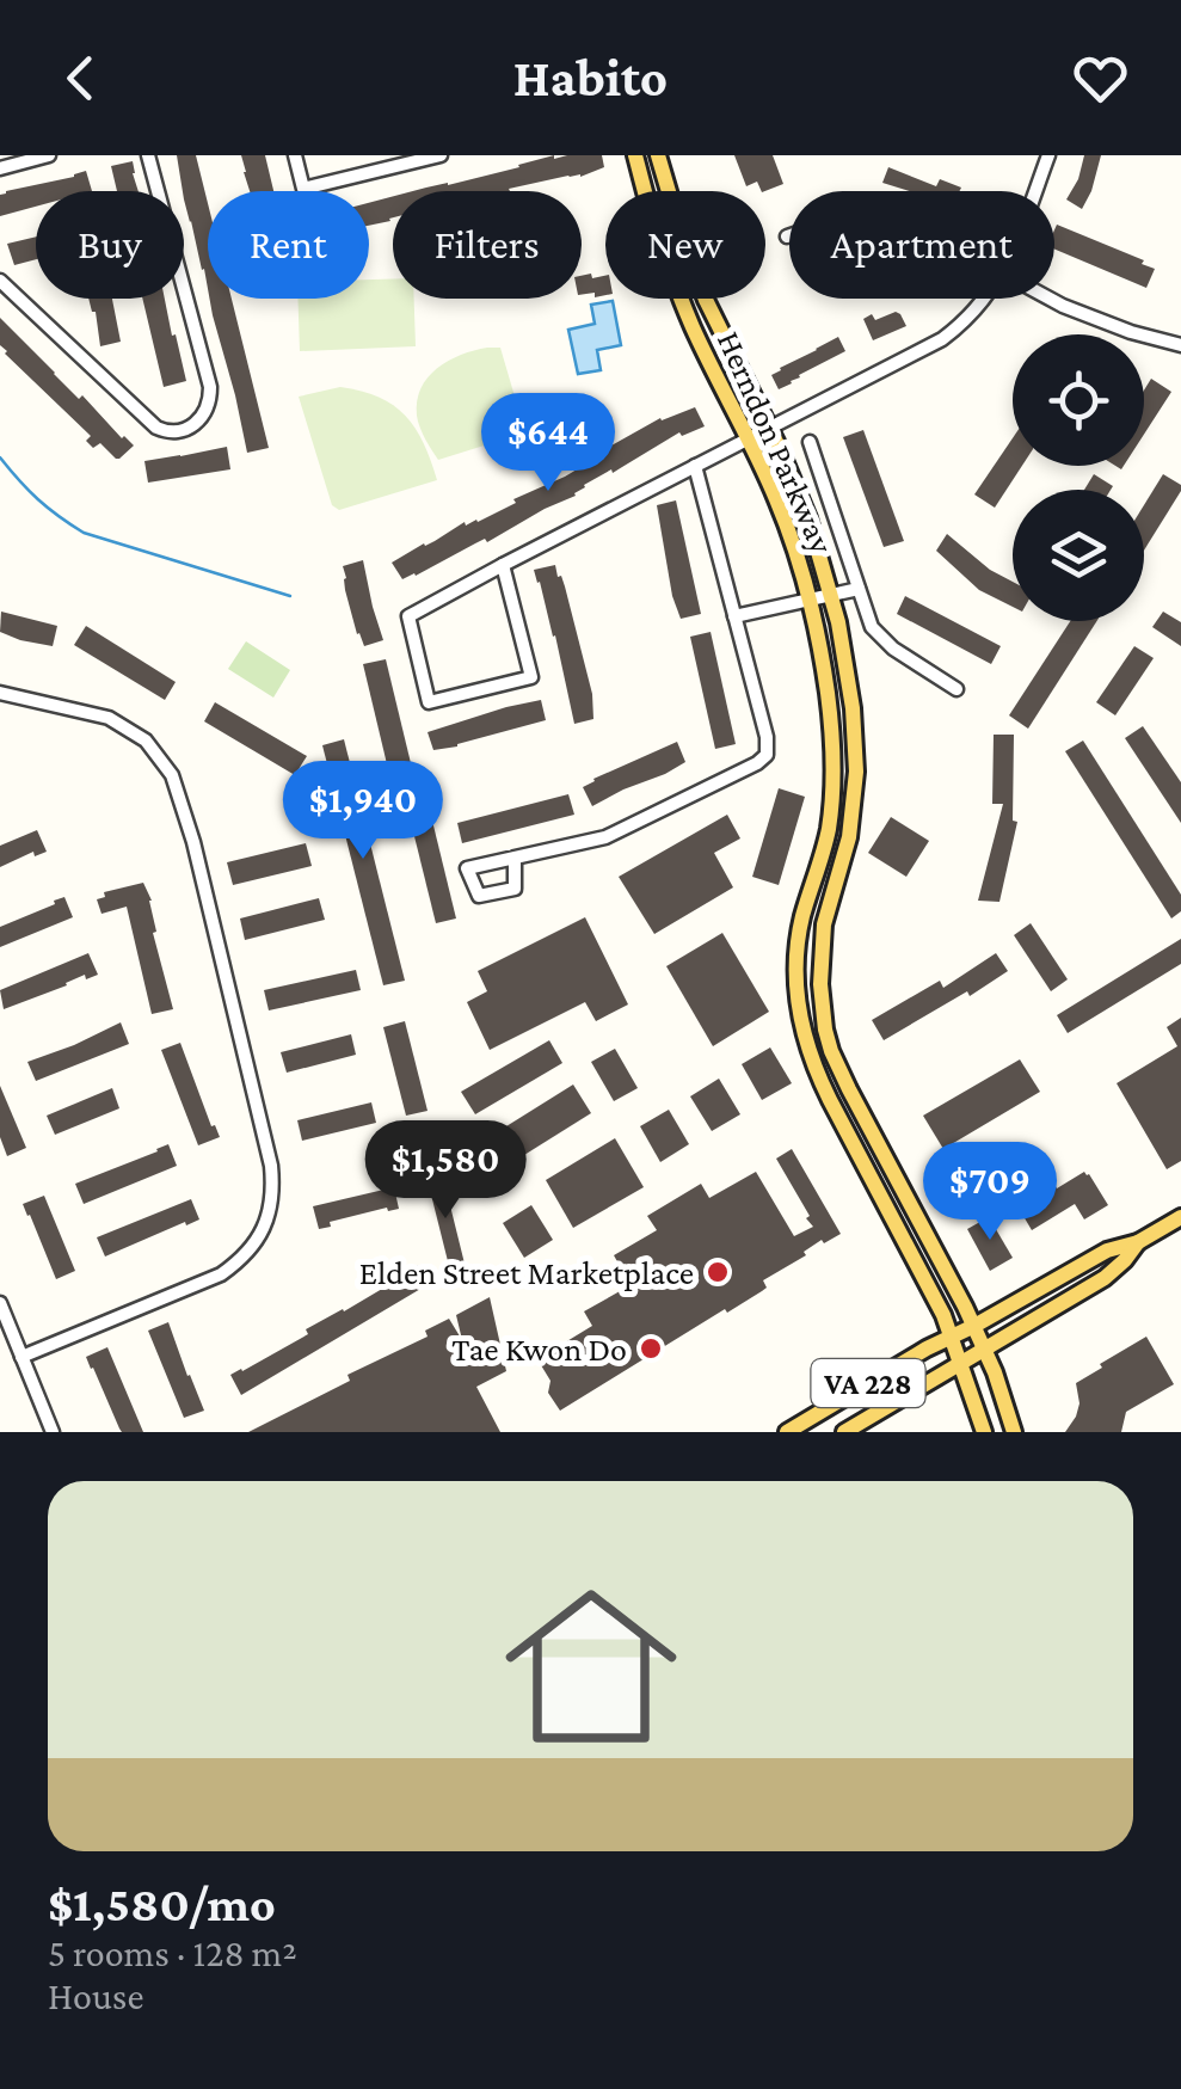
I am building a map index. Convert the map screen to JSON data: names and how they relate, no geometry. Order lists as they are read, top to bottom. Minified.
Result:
{"streets":{"main road":["Herndon Parkway","VA 228"]},"crossings":[["Herndon Parkway","VA 228"]],"places":["Elden Street Marketplace","Tae Kwon Do"],"page":{"header":"Habito","chip":["Buy","Rent","Filters","New","Apartment"],"price":["$644","$1,940","$1,580","$709"],"list":[{"name":"$1,580/mo","note":"5 rooms · 128 m² · House"}]}}
